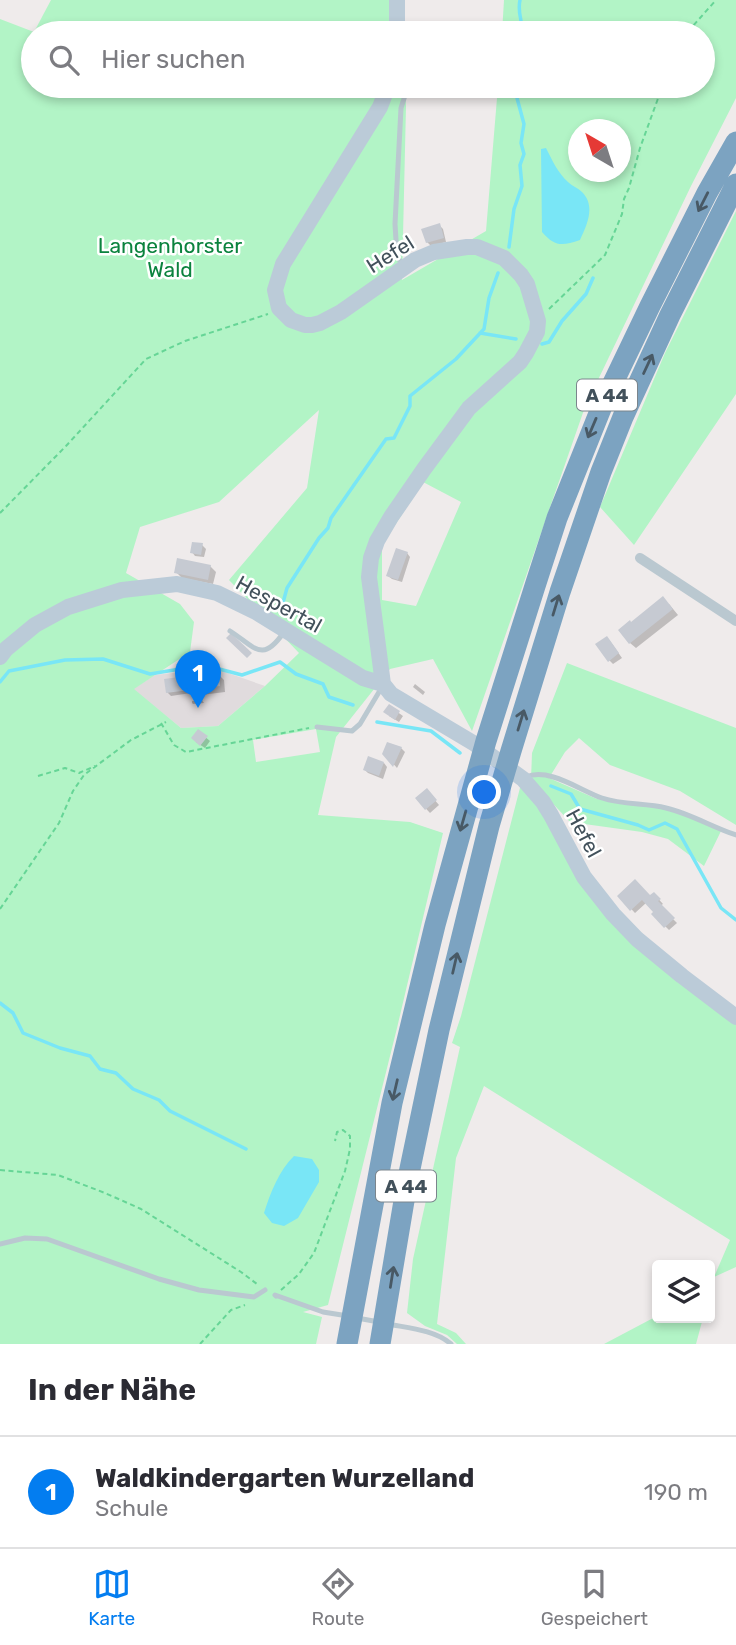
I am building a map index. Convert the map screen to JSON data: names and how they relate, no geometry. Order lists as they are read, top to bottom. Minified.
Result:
{"streets":{"highway":["A 44"],"street":["Hefel","Hespertal"]},"crossings":[["Hefel","Hespertal"]],"parks":["Langenhorster Wald"],"north":"top left","page":{"search":"Hier suchen","pins":"1","heading":"In der Nähe","list":[{"mark":"1","name":"Waldkindergarten Wurzelland","note":"Schule","value":"190 m"}],"nav":["Karte","Route","Gespeichert"]}}
